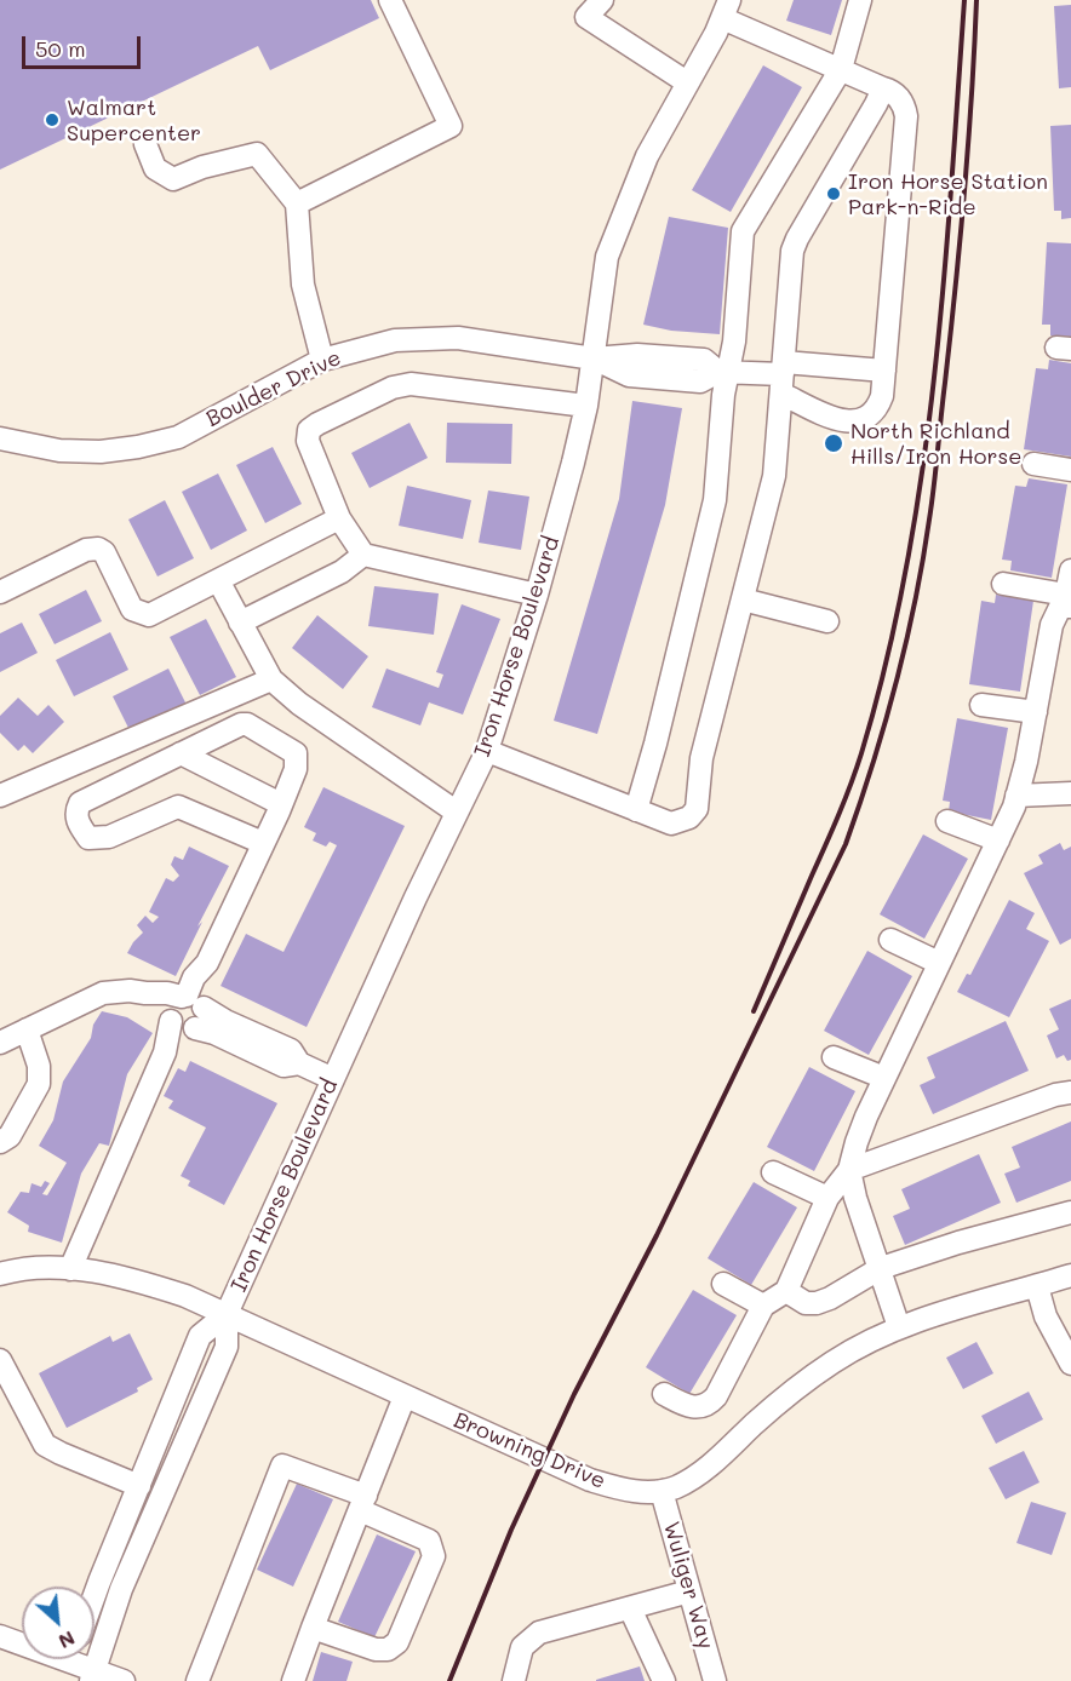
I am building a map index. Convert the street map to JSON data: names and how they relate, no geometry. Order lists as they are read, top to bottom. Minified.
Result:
{"streets":{"street":["Boulder Drive","Iron Horse Boulevard","Browning Drive","Wuliger Way"]},"crossings":[["Boulder Drive","Iron Horse Boulevard"],["Iron Horse Boulevard","Browning Drive"],["Browning Drive","Wuliger Way"]],"places":["Walmart Supercenter","Iron Horse Station Park-n-Ride","North Richland Hills/Iron Horse"],"scale_bar":"50 m","north":"bottom right"}
